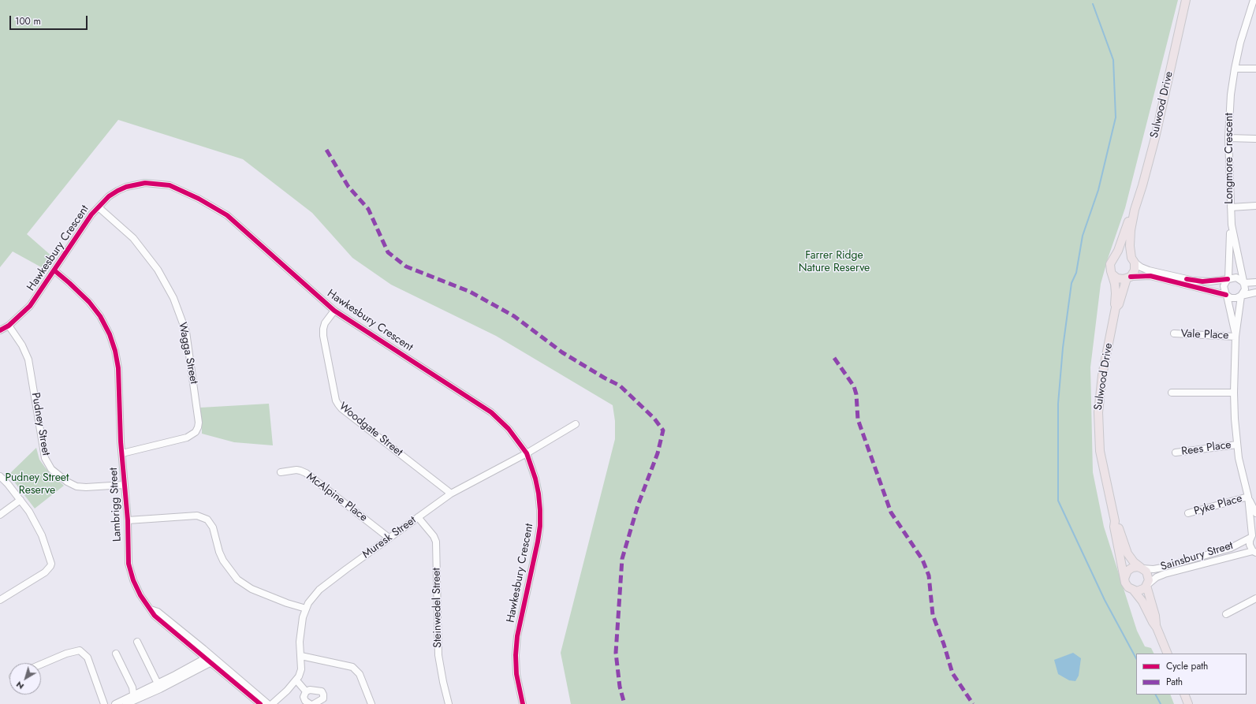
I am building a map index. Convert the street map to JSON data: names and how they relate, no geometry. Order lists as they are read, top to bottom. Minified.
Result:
{"streets":{"main road":["Sulwood Drive"],"street":["Longmore Crescent","Hawkesbury Crescent","Vale Place","Wagga Street","Pudney Street","Woodgate Street","Rees Place","McAlpine Place","Lambrigg Street","Pyke Place","Muresk Street","Sainsbury Street","Steinwedel Street"]},"crossings":[["Sulwood Drive","Sainsbury Street"],["Hawkesbury Crescent","Wagga Street"],["Hawkesbury Crescent","Pudney Street"],["Hawkesbury Crescent","Woodgate Street"],["Hawkesbury Crescent","Lambrigg Street"],["Hawkesbury Crescent","Muresk Street"],["Wagga Street","Lambrigg Street"],["Pudney Street","Lambrigg Street"],["Woodgate Street","Muresk Street"],["McAlpine Place","Muresk Street"],["Muresk Street","Steinwedel Street"]],"parks":["Farrer Ridge Nature Reserve","Pudney Street Reserve"],"legend":["Cycle path","Path"],"scale_bar":"100 m","north":"bottom left"}
